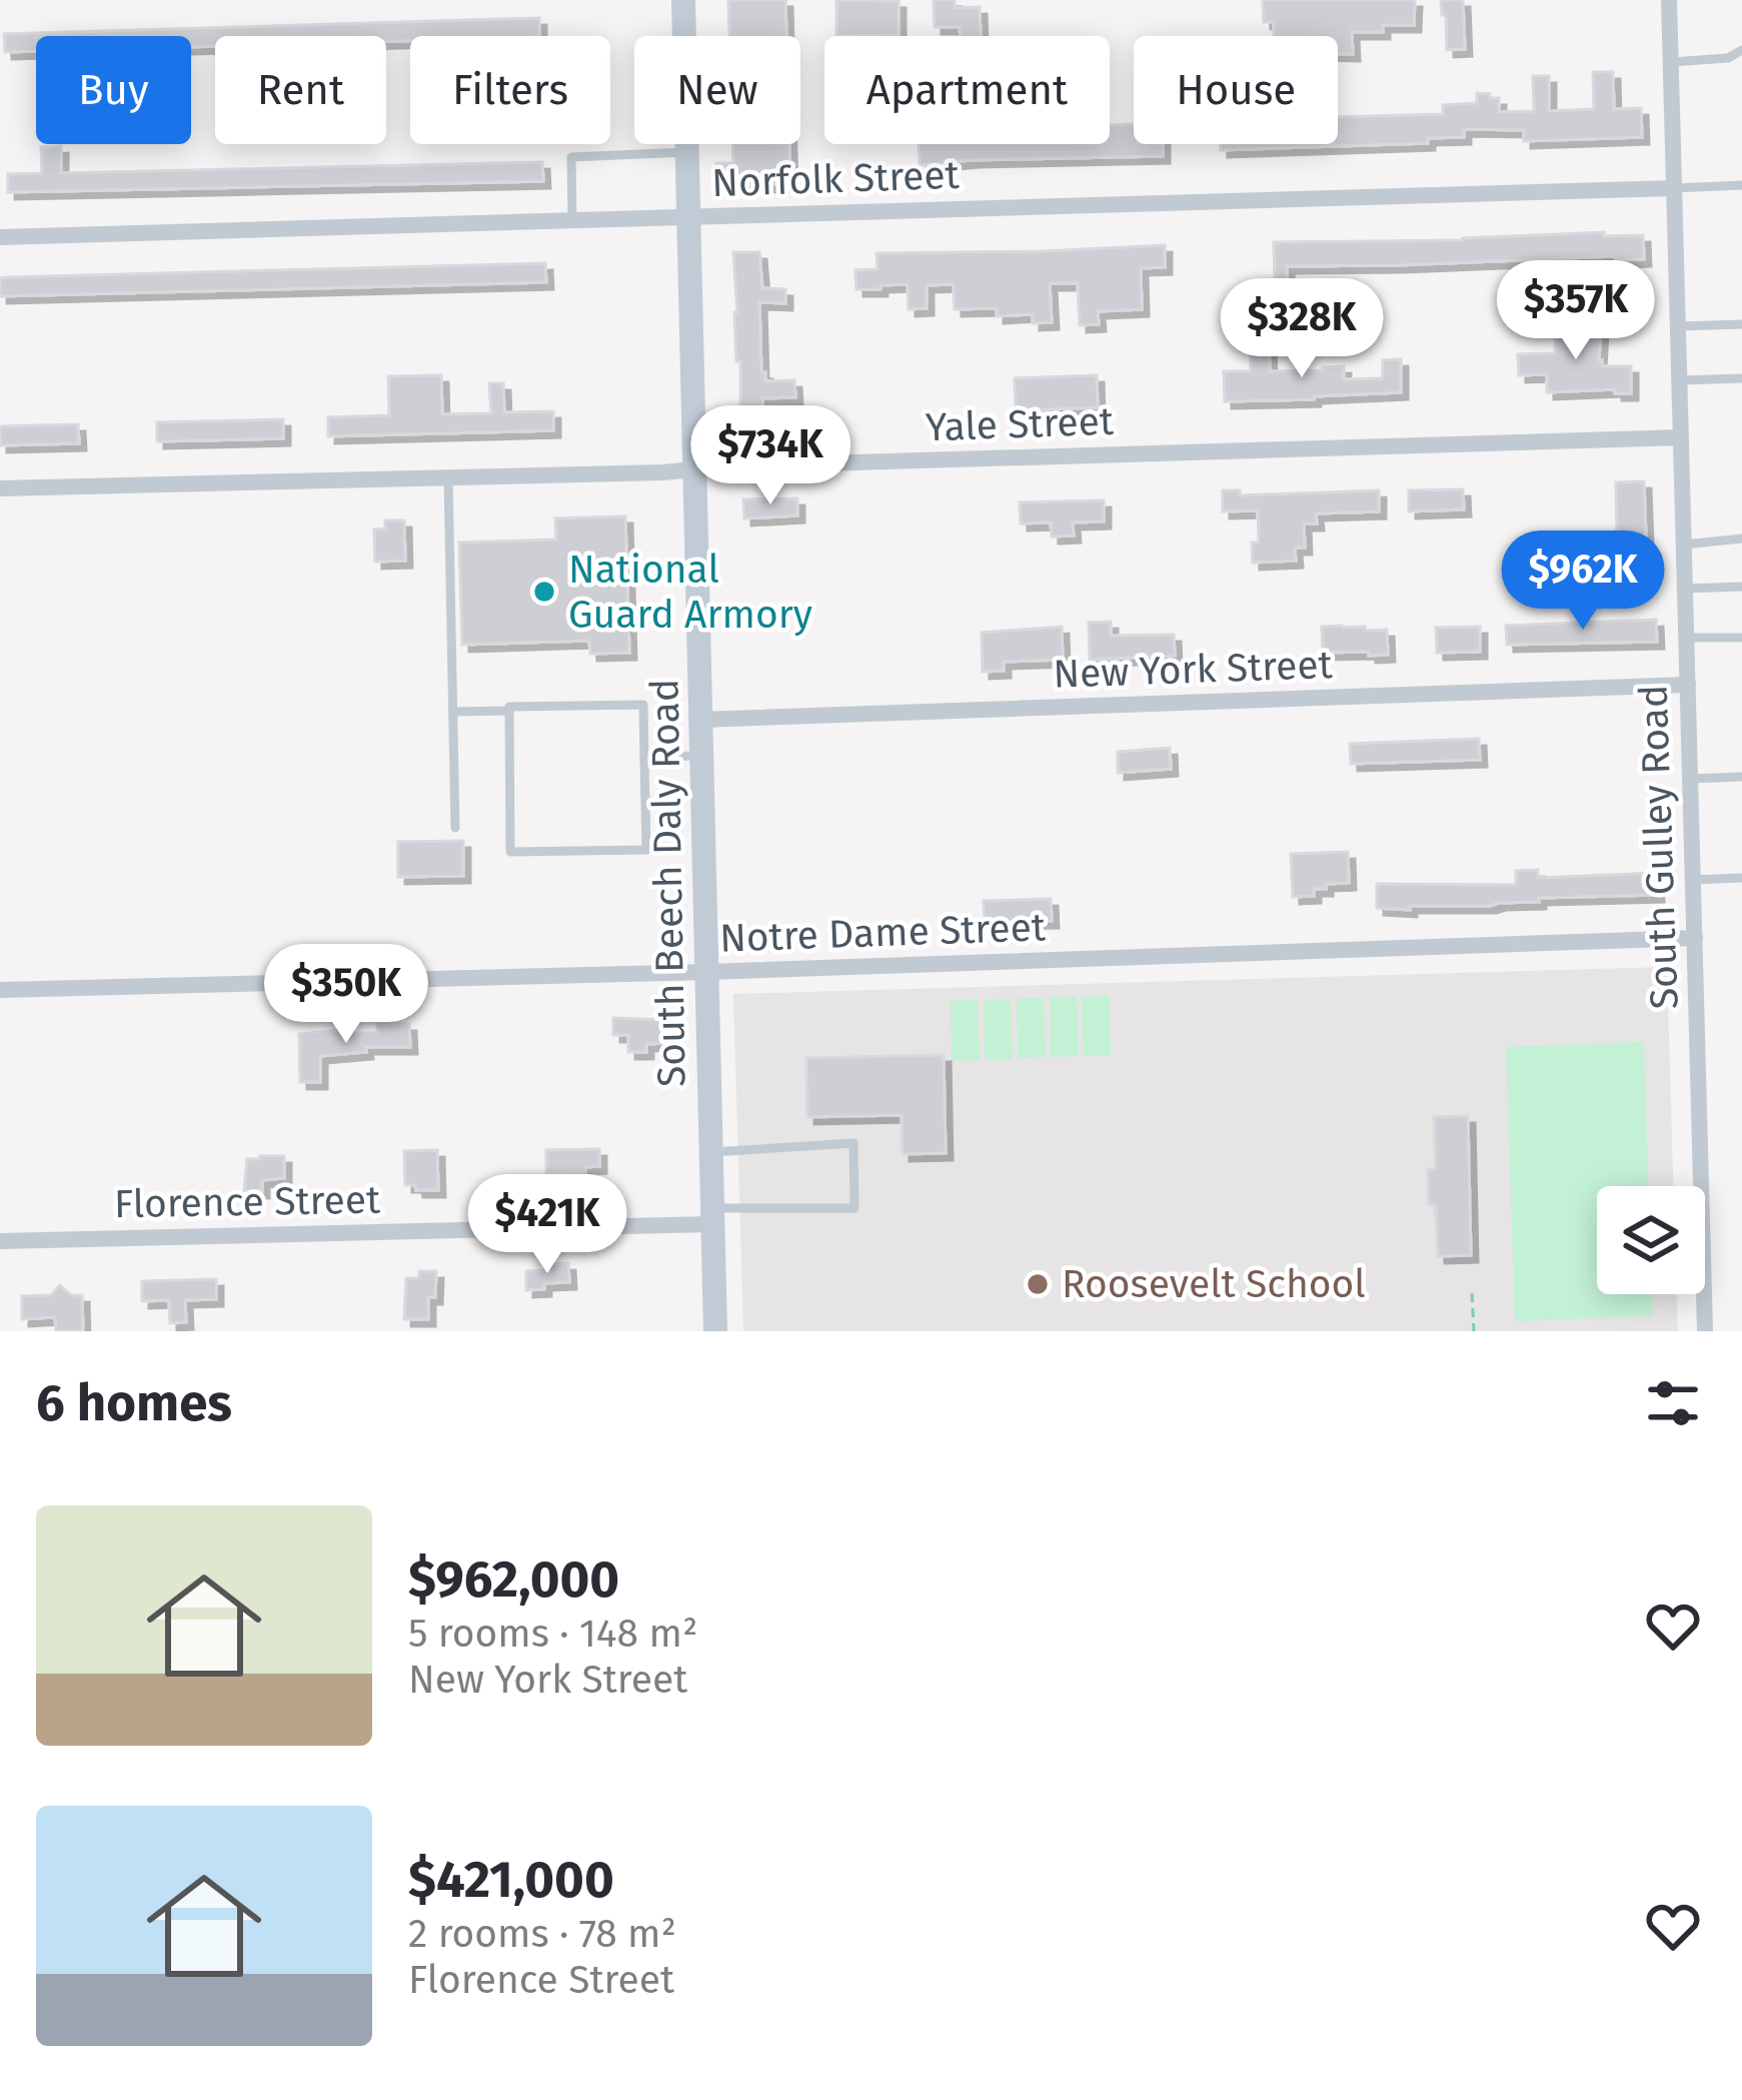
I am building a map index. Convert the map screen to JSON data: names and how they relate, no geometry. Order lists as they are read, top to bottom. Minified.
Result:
{"streets":{"main road":["South Beech Daly Road"],"street":["Norfolk Street","Yale Street","New York Street","South Gulley Road","Notre Dame Street","Florence Street"]},"crossings":[["Norfolk Street","South Gulley Road"],["Norfolk Street","South Beech Daly Road"],["Yale Street","South Gulley Road"],["Yale Street","South Beech Daly Road"],["New York Street","South Gulley Road"],["New York Street","South Beech Daly Road"],["South Gulley Road","Notre Dame Street"],["South Beech Daly Road","Notre Dame Street"],["South Beech Daly Road","Florence Street"]],"places":["National Guard Armory","Roosevelt School"],"page":{"chip":["Buy","Rent","Filters","New","Apartment","House"],"price":["$357K","$328K","$734K","$962K","$350K","$421K"],"heading":"6 homes","list":[{"name":"$962,000","note":"5 rooms · 148 m² · New York Street"},{"name":"$421,000","note":"2 rooms · 78 m² · Florence Street"}]}}
